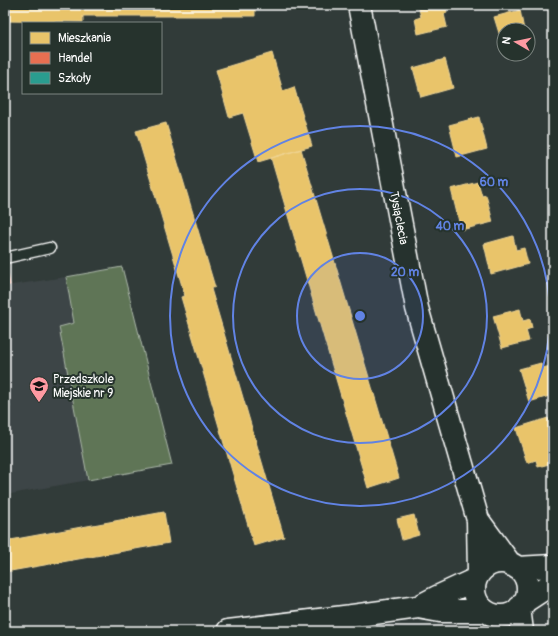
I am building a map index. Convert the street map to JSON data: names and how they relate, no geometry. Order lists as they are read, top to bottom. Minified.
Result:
{"streets":{"street":["Tysiąclecia"]},"places":{"school or university":["Przedszkole Miejskie nr 9"]},"legend":["Mieszkania","Handel","Szkoły"],"north":"left","rings":["60 m","40 m","20 m"]}
